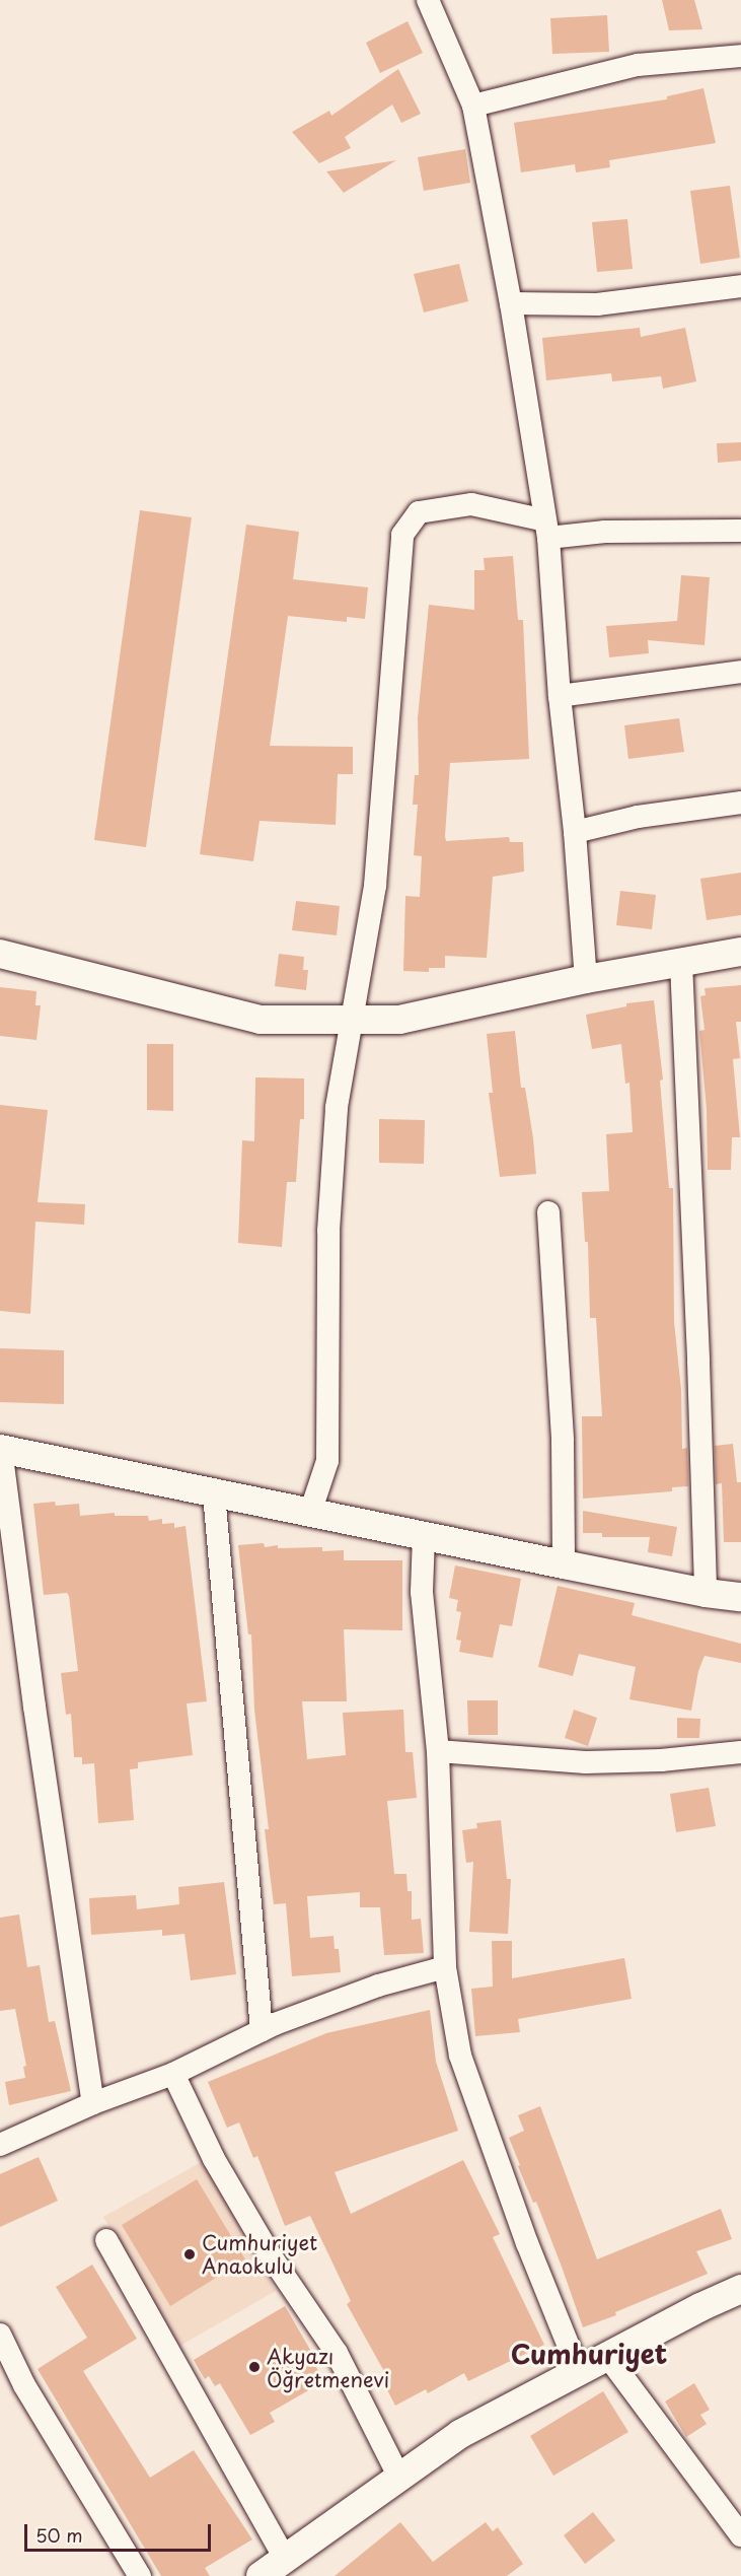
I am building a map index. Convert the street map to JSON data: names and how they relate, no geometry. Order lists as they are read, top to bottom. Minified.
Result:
{"districts":["Cumhuriyet"],"places":["Cumhuriyet Anaokulu","Akyazı Öğretmenevi"],"scale_bar":"50 m"}
